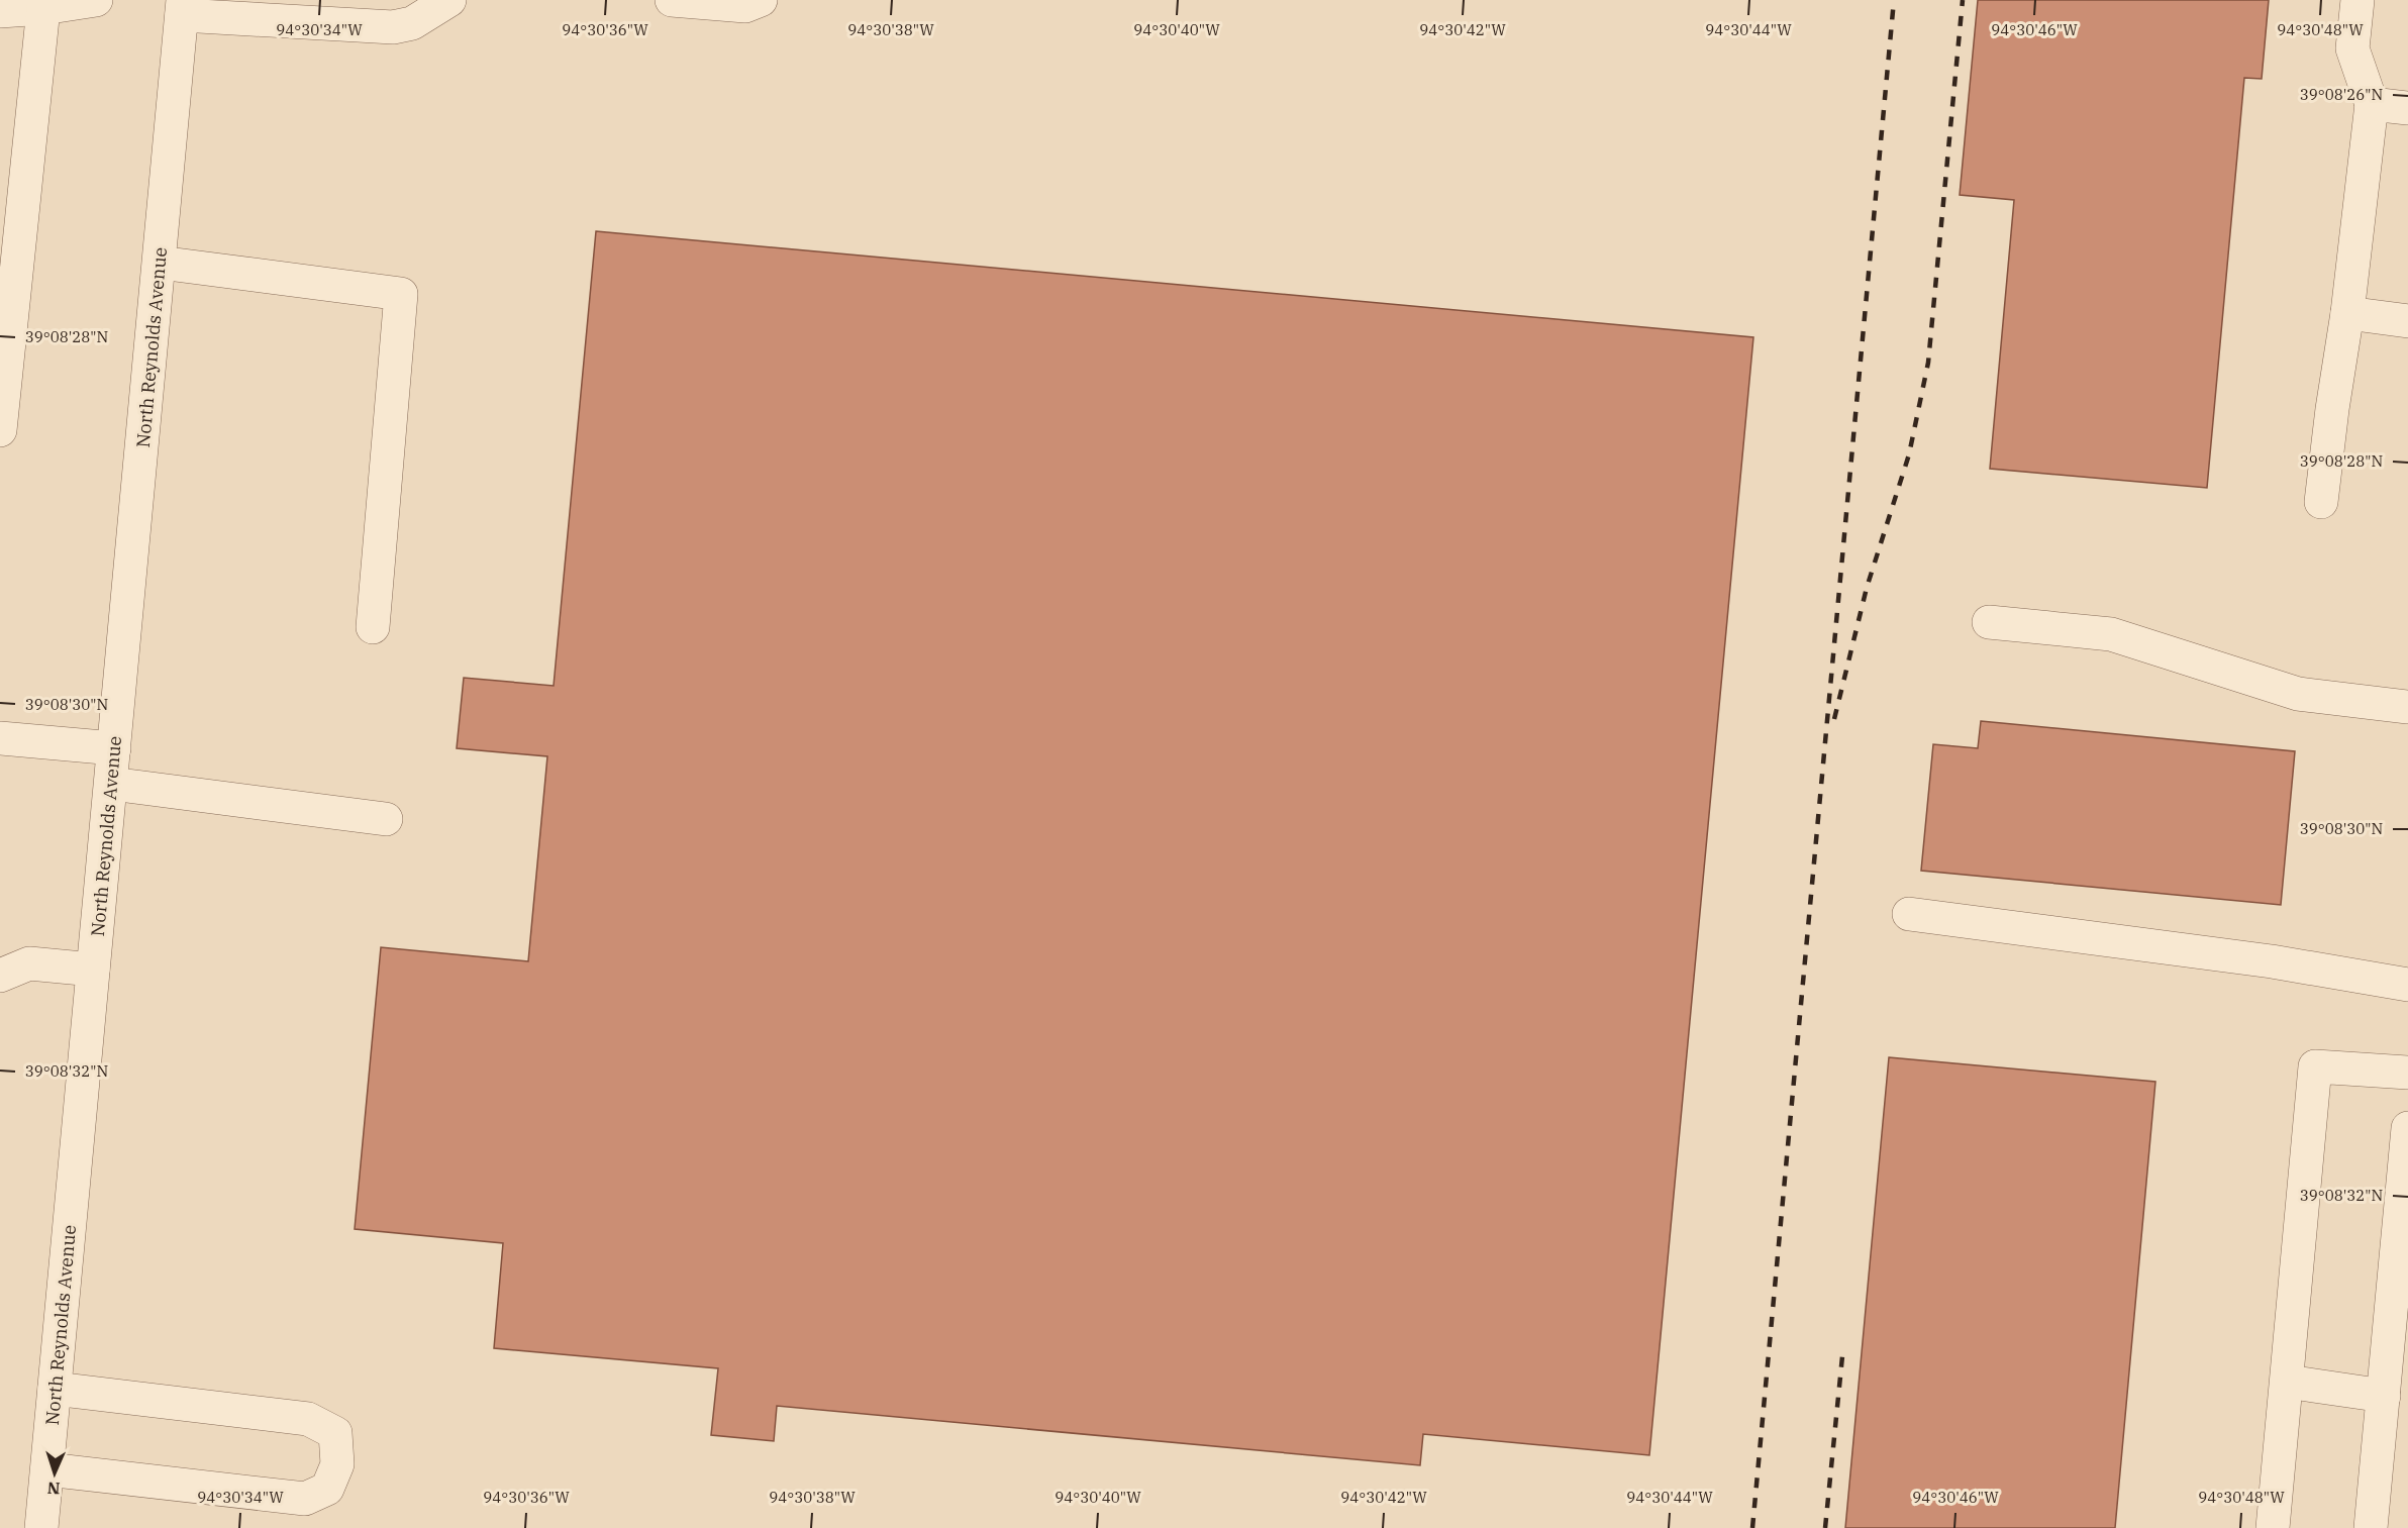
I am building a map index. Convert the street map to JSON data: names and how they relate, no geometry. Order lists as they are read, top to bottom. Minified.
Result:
{"streets":{"street":["North Reynolds Avenue"]},"north":"bottom","coordinates":["94°30'34\"W","94°30'36\"W","94°30'38\"W","94°30'40\"W","94°30'42\"W","94°30'44\"W","94°30'46\"W","94°30'48\"W","39°08'26\"N","39°08'28\"N","39°08'30\"N","39°08'32\"N"]}
